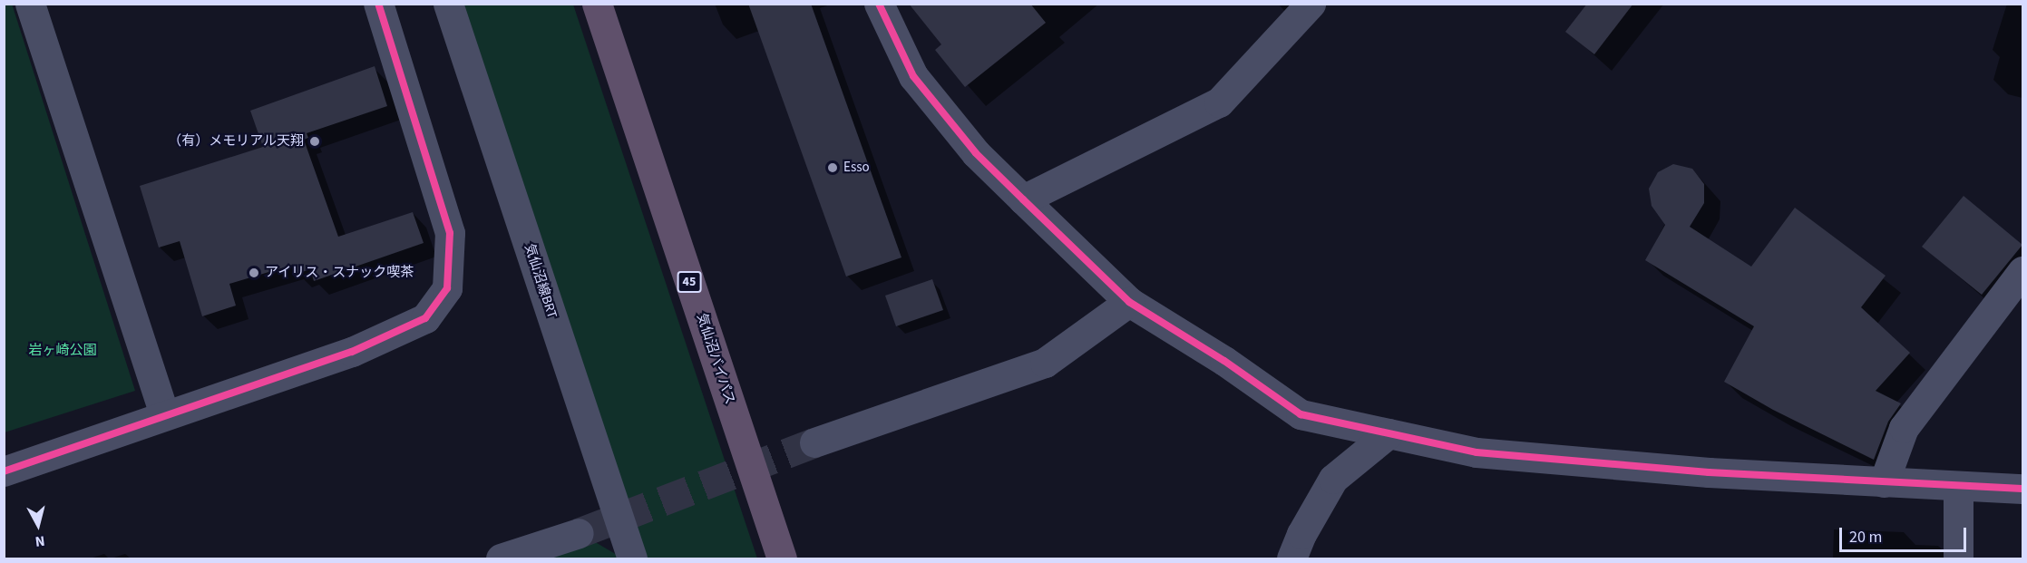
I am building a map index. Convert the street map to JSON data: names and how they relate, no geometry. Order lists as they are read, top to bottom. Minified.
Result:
{"streets":{"highway":["45","気仙沼バイパス"],"street":["気仙沼線BRT"]},"parks":["岩ヶ崎公園"],"places":["（有）メモリアル天翔","Esso","アイリス・スナック喫茶"],"scale_bar":"20 m","north":"bottom"}
